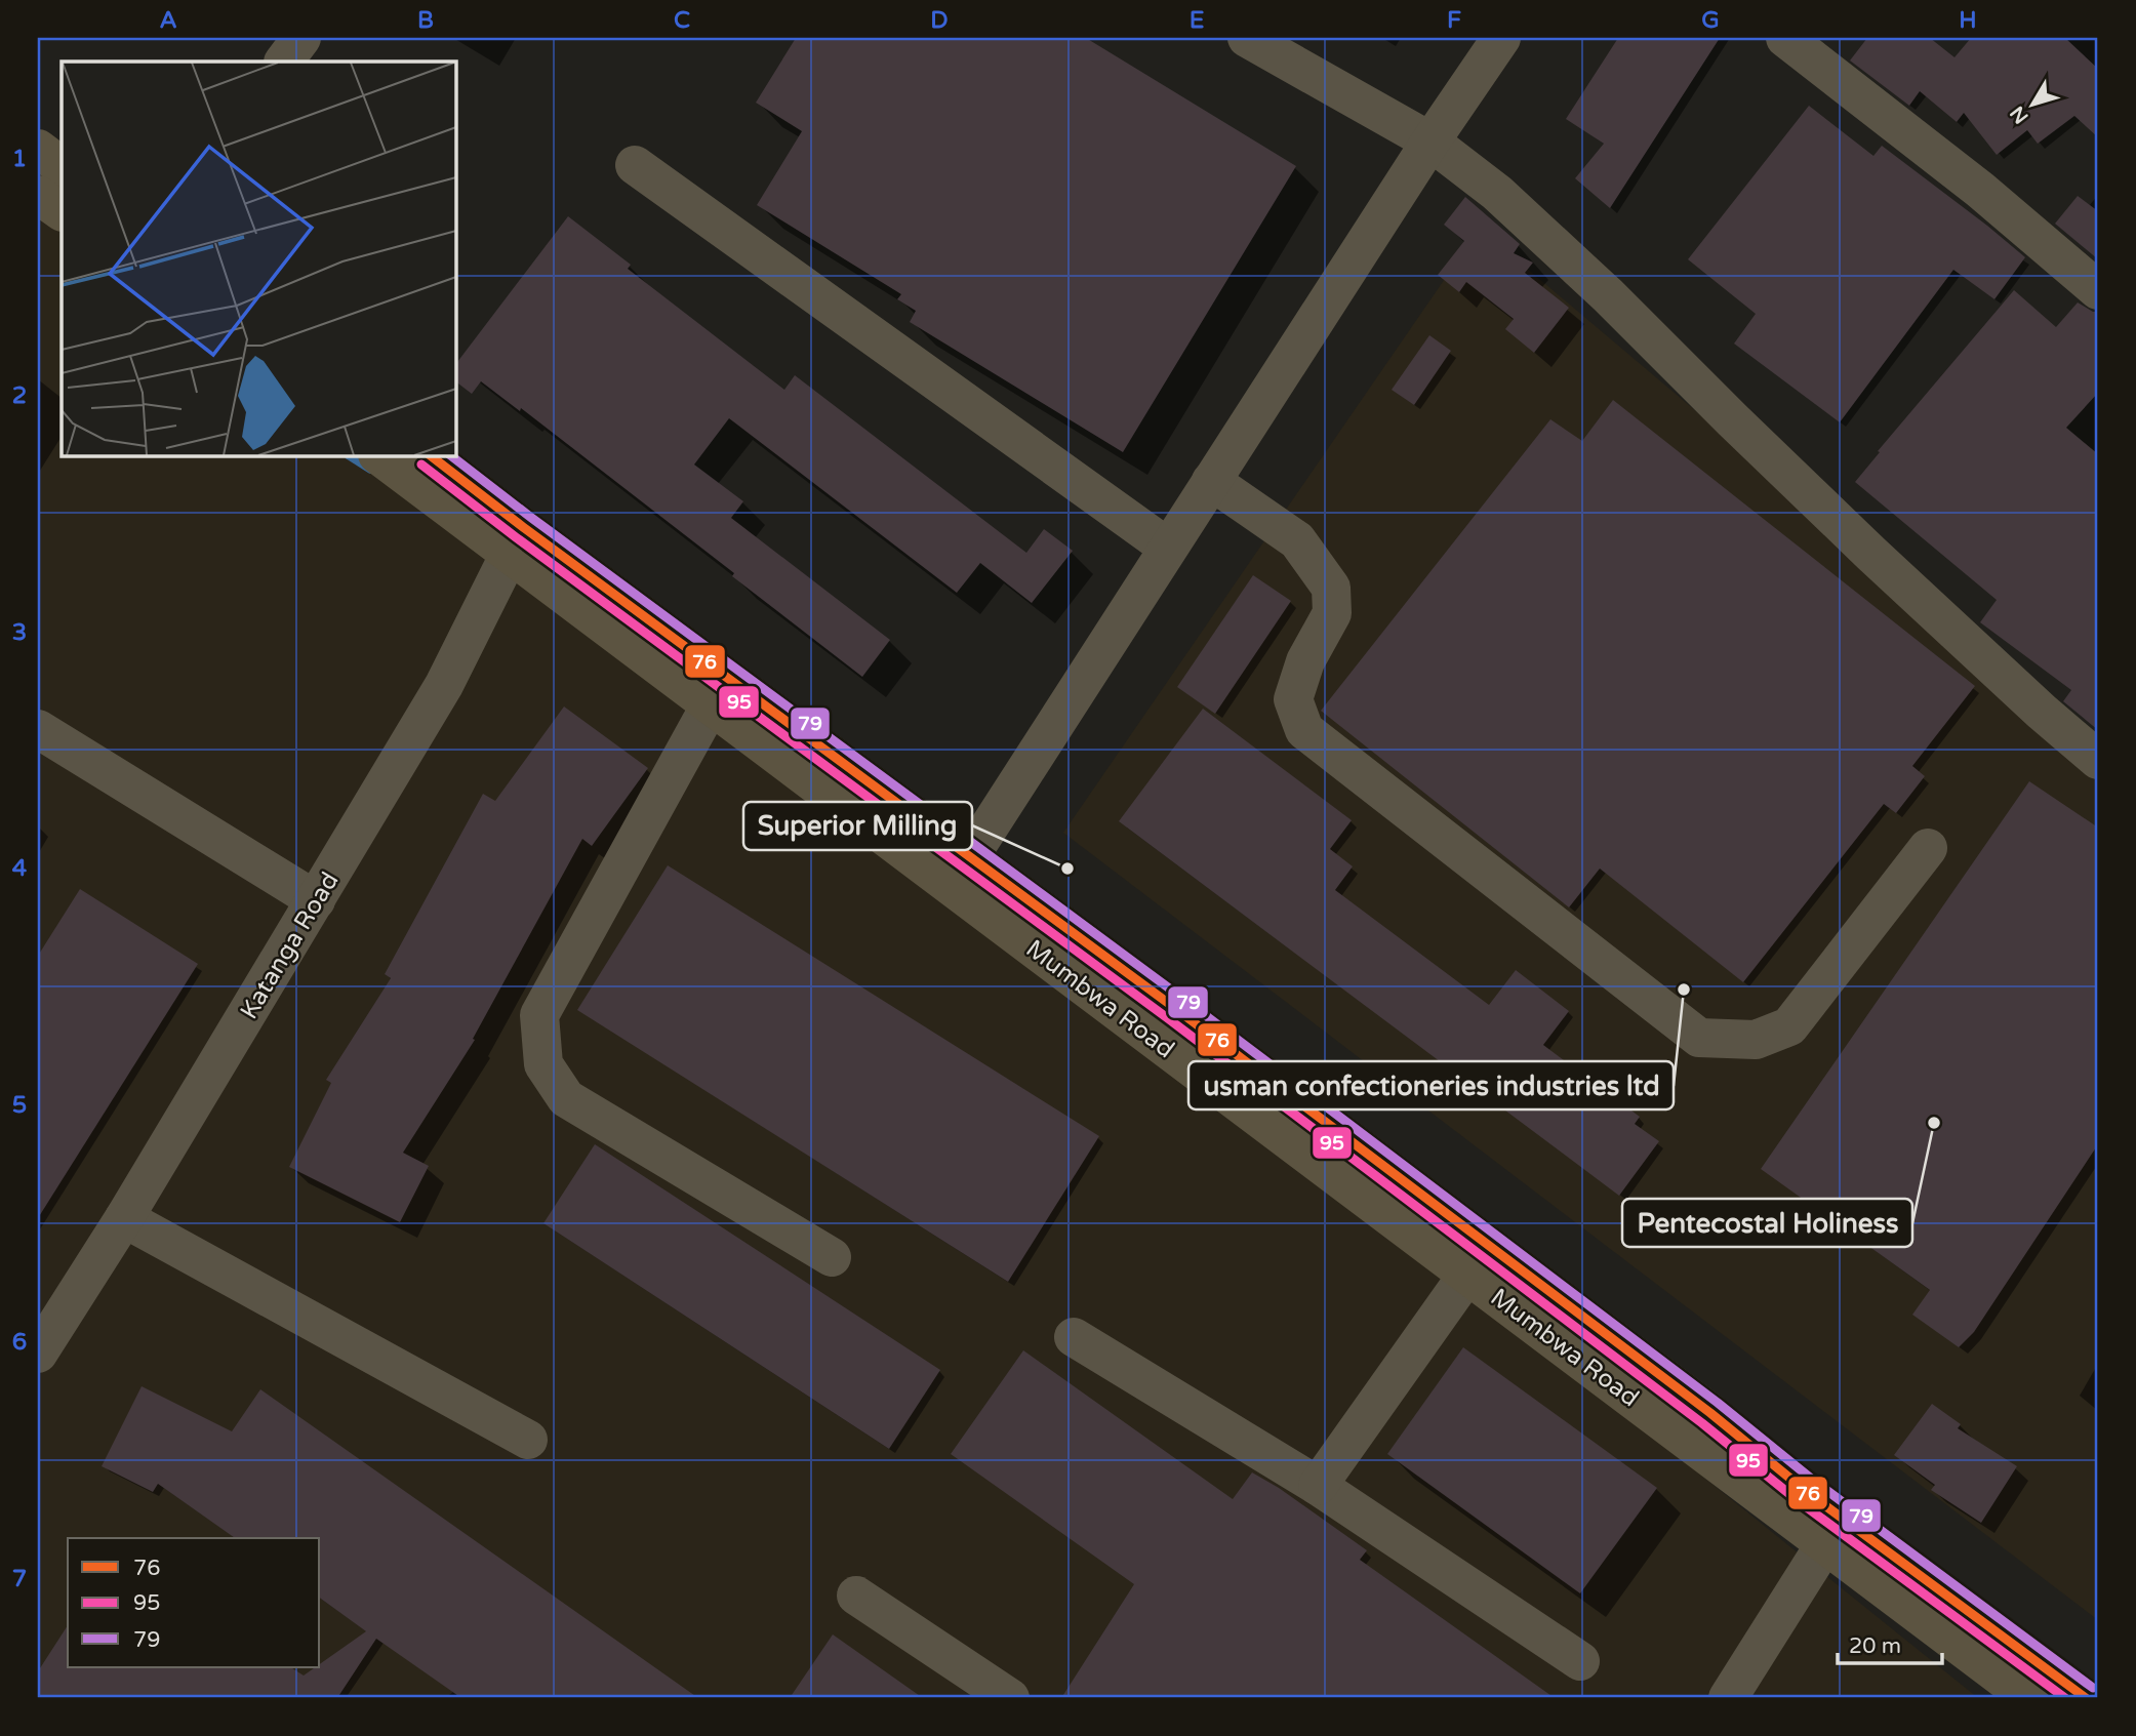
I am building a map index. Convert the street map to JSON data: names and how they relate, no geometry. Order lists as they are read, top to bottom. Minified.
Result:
{"streets":{"main road":["Mumbwa Road"],"street":["Katanga Road"]},"crossings":[["Katanga Road","Mumbwa Road"]],"places":["Superior Milling","usman confectioneries industries ltd","Pentecostal Holiness"],"lines":["transit line 76","transit line 79","transit line 95"],"legend":["76","95","79"],"scale_bar":"20 m","north":"bottom left","grid":{"columns":["A","B","C","D","E","F","G","H"],"rows":["1","2","3","4","5","6","7"]}}
